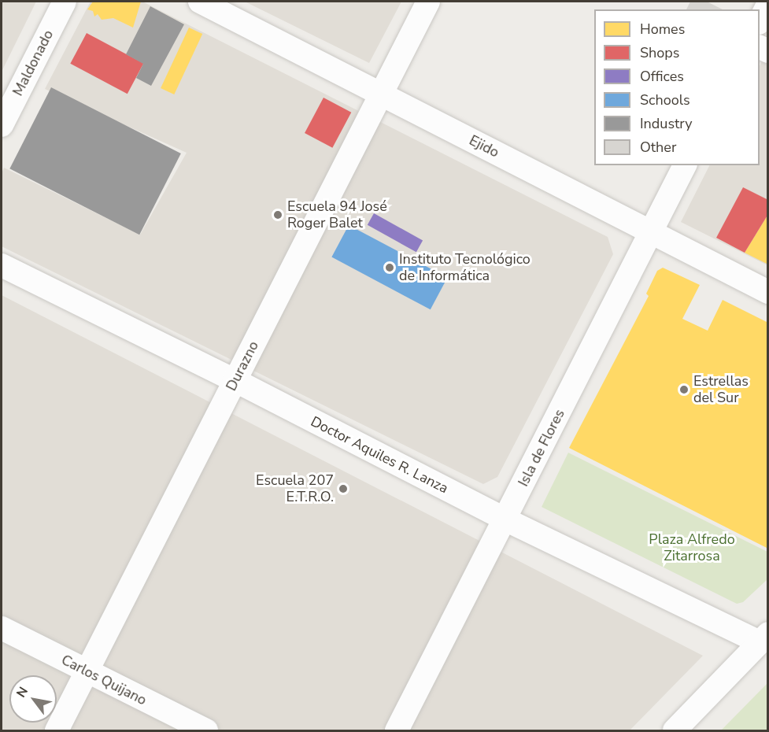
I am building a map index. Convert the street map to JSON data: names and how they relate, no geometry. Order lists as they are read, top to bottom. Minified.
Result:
{"streets":{"street":["Maldonado","Ejido","Durazno","Isla de Flores","Doctor Aquiles R. Lanza","Carlos Quijano"]},"crossings":[["Ejido","Durazno"],["Ejido","Isla de Flores"],["Durazno","Doctor Aquiles R. Lanza"],["Durazno","Carlos Quijano"],["Isla de Flores","Doctor Aquiles R. Lanza"]],"parks":["Plaza Alfredo Zitarrosa"],"places":["Escuela 94 José Roger Balet","Instituto Tecnológico de Informática","Estrellas del Sur","Escuela 207 E.T.R.O."],"legend":["Homes","Shops","Offices","Schools","Industry","Other"],"north":"top left"}
